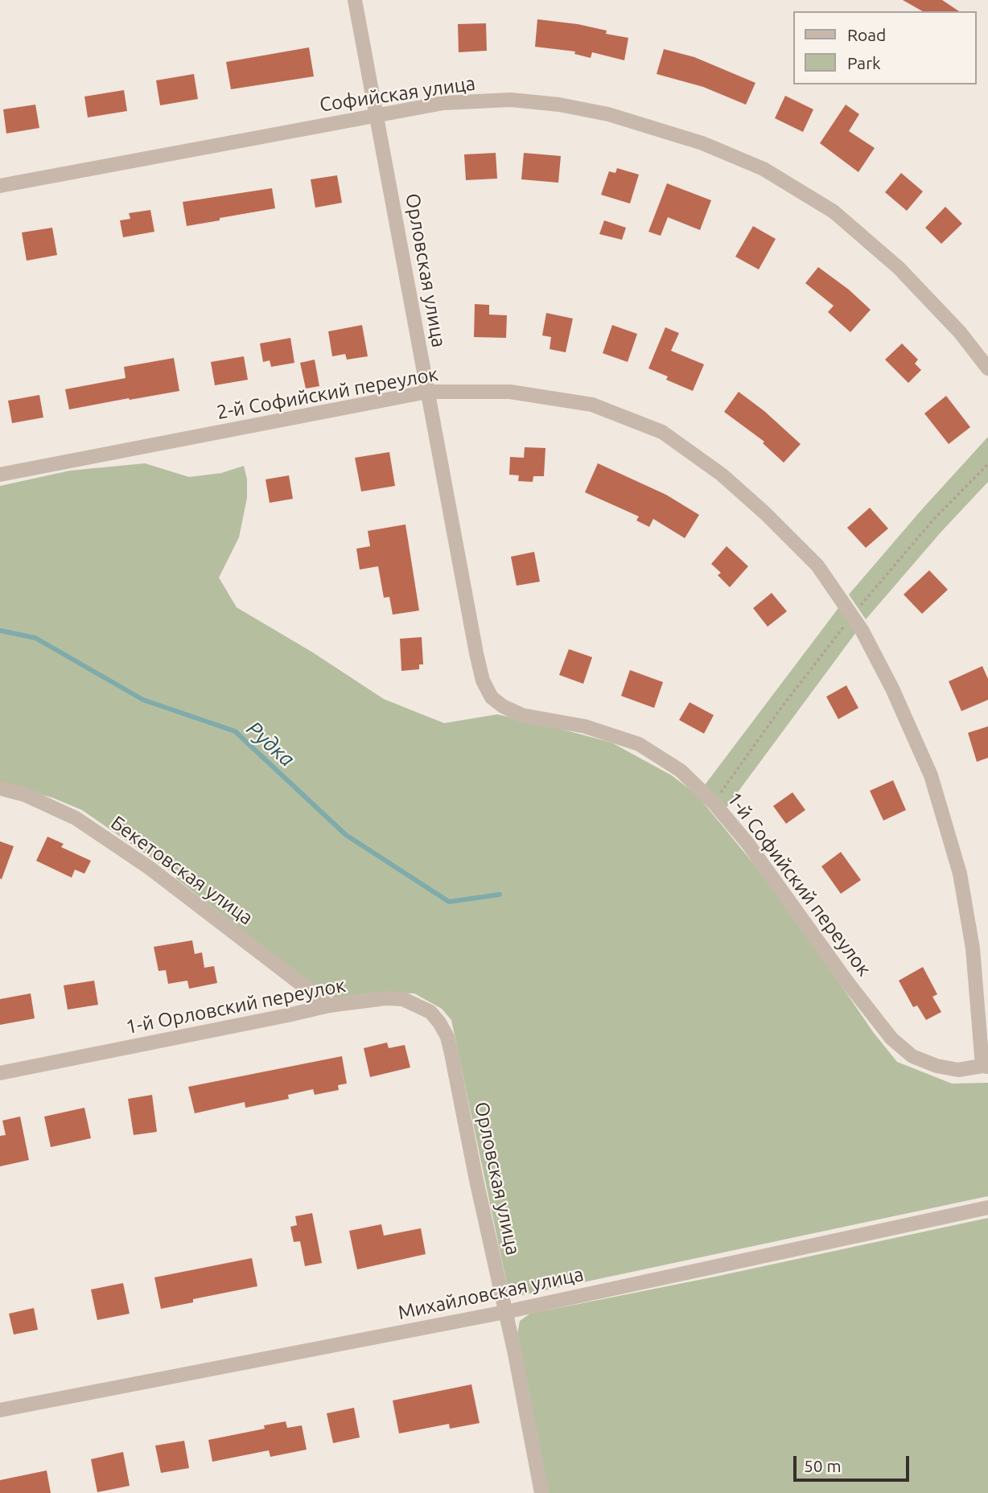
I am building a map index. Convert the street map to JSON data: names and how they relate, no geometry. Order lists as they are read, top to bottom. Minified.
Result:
{"streets":{"street":["Софийская улица","Орловская улица","2-й Софийский переулок","Бекетовская улица","1-й Софийский переулок","1-й Орловский переулок","Михайловская улица"]},"crossings":[["Софийская улица","Орловская улица"],["Орловская улица","2-й Софийский переулок"],["Орловская улица","1-й Софийский переулок"],["Орловская улица","1-й Орловский переулок"],["Орловская улица","Михайловская улица"],["2-й Софийский переулок","1-й Софийский переулок"],["Бекетовская улица","1-й Орловский переулок"]],"water":["Рудка"],"legend":["Road","Park"],"scale_bar":"50 m"}
